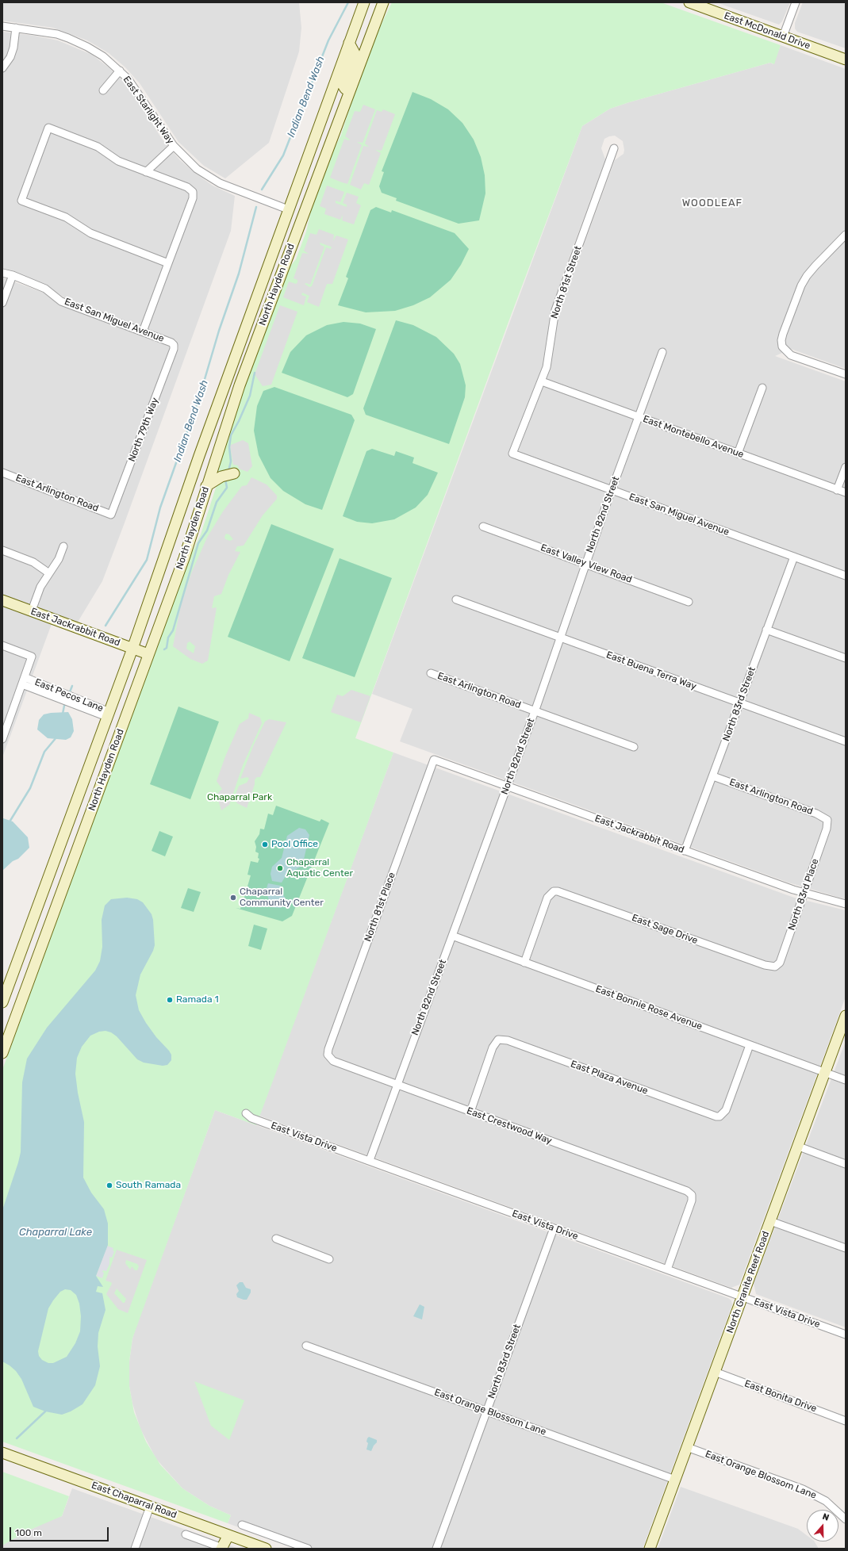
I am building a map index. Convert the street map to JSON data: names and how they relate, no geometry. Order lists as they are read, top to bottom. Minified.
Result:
{"streets":{"main road":["East McDonald Drive","North Hayden Road","East Jackrabbit Road","North Granite Reef Road","East Chaparral Road"],"street":["East Starlight Way","North 81st Street","East San Miguel Avenue","North 79th Way","East Montebello Avenue","East Arlington Road","North 82nd Street","East Valley View Road","East Buena Terra Way","East Pecos Lane","North 83rd Street","North 83rd Place","North 81st Place","East Sage Drive","East Bonnie Rose Avenue","East Plaza Avenue","East Crestwood Way","East Vista Drive","East Bonita Drive","East Orange Blossom Lane"]},"crossings":[["East Starlight Way","North Hayden Road"],["North 81st Street","East San Miguel Avenue"],["North 81st Street","East Montebello Avenue"],["North Hayden Road","East Jackrabbit Road"],["North Hayden Road","East Pecos Lane"],["East San Miguel Avenue","North 79th Way"],["East San Miguel Avenue","North 82nd Street"],["East San Miguel Avenue","North 83rd Street"],["North 79th Way","East Arlington Road"],["East Montebello Avenue","North 82nd Street"],["East Arlington Road","North 82nd Street"],["East Arlington Road","North 83rd Street"],["East Arlington Road","North 83rd Place"],["North 82nd Street","East Valley View Road"],["North 82nd Street","East Jackrabbit Road"],["North 82nd Street","East Buena Terra Way"],["North 82nd Street","East Bonnie Rose Avenue"],["North 82nd Street","East Crestwood Way"],["North 82nd Street","East Vista Drive"],["East Jackrabbit Road","North 83rd Street"],["East Jackrabbit Road","North 83rd Place"],["East Jackrabbit Road","North 81st Place"],["East Buena Terra Way","North 83rd Street"],["North 83rd Street","East Vista Drive"],["North 83rd Street","East Orange Blossom Lane"],["North 83rd Place","East Sage Drive"],["North 81st Place","East Crestwood Way"],["East Sage Drive","East Bonnie Rose Avenue"],["East Bonnie Rose Avenue","East Plaza Avenue"],["East Bonnie Rose Avenue","North Granite Reef Road"],["East Plaza Avenue","East Crestwood Way"],["East Crestwood Way","East Vista Drive"],["East Vista Drive","North Granite Reef Road"],["North Granite Reef Road","East Bonita Drive"],["North Granite Reef Road","East Orange Blossom Lane"]],"districts":["WOODLEAF"],"water":["Indian Bend Wash","Chaparral Lake"],"parks":["Chaparral Park"],"places":["Pool Office","Chaparral Aquatic Center","Chaparral Community Center","Ramada 1","South Ramada"],"scale_bar":"100 m","north":"top"}
